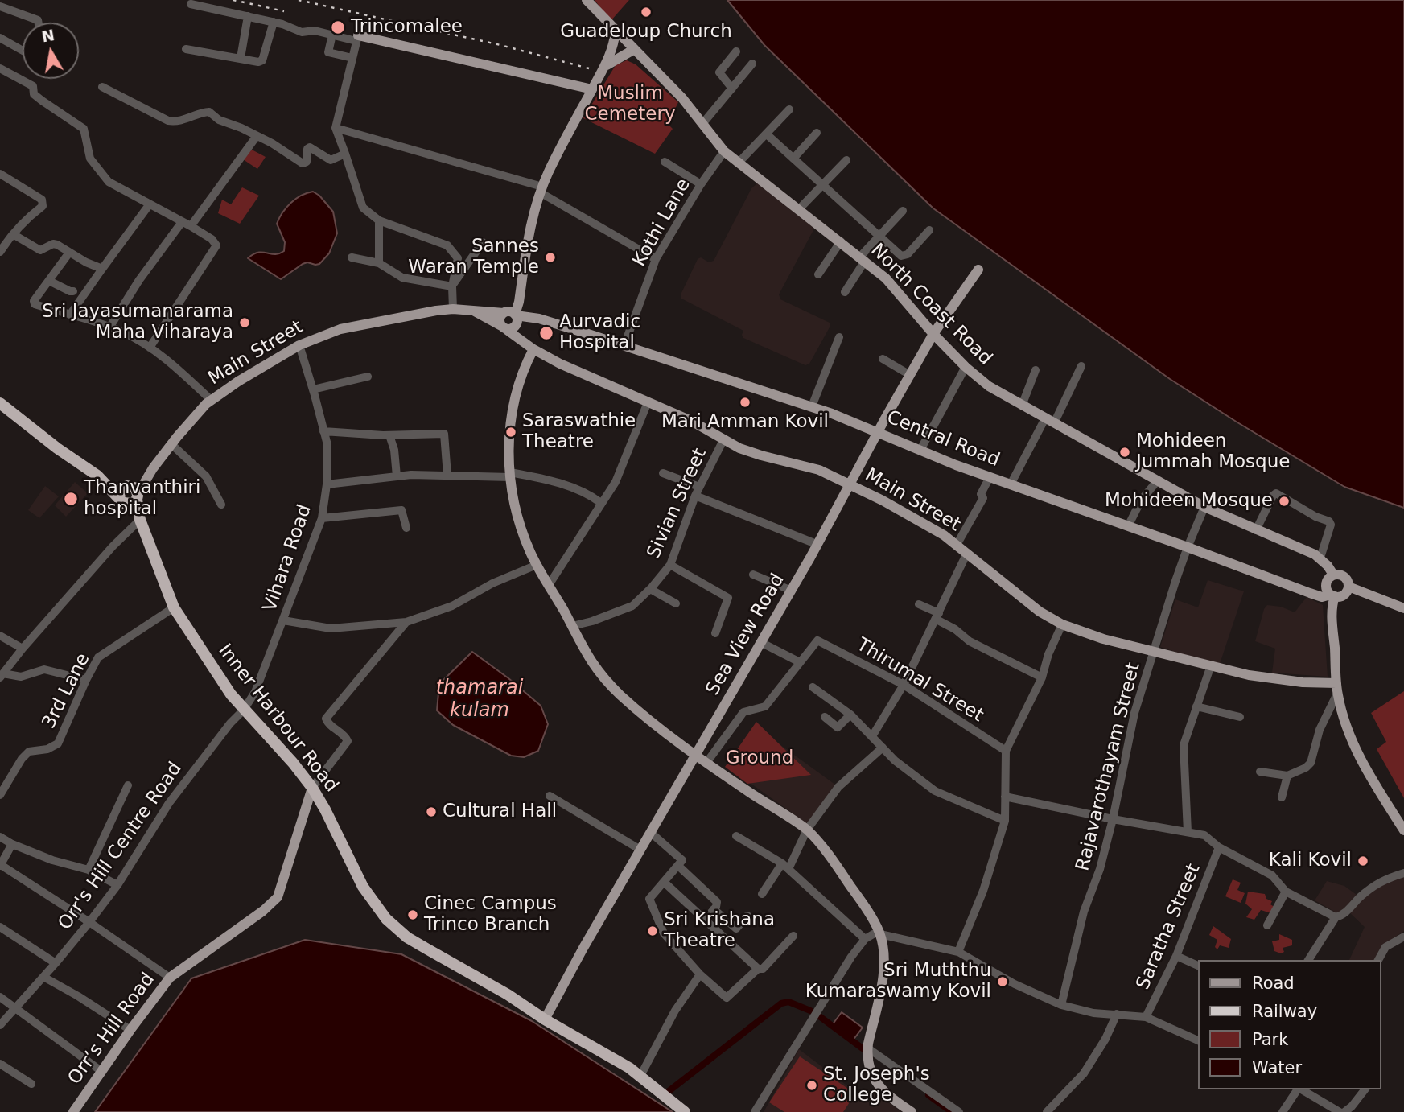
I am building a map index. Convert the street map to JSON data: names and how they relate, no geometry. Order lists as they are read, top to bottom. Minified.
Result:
{"streets":{"highway":["Inner Harbour Road"],"main road":["North Coast Road","Main Street","Central Road","Sea View Road","Orr’s Hill Road"],"street":["Kothi Lane","Sivian Street","Vihara Road","Thirumal Street","3rd Lane","Rajavarothayam Street","Orr's Hill Centre Road","Saratha Street"]},"crossings":[["Kothi Lane","North Coast Road"],["Kothi Lane","Central Road"],["North Coast Road","Central Road"],["North Coast Road","Sea View Road"],["North Coast Road","Rajavarothayam Street"],["Main Street","Central Road"],["Main Street","Sivian Street"],["Main Street","Vihara Road"],["Main Street","Sea View Road"],["Main Street","Inner Harbour Road"],["Main Street","Rajavarothayam Street"],["Central Road","Sea View Road"],["Central Road","Rajavarothayam Street"],["Vihara Road","Inner Harbour Road"],["Vihara Road","Orr's Hill Centre Road"],["Sea View Road","Inner Harbour Road"],["3rd Lane","Inner Harbour Road"],["Inner Harbour Road","Orr's Hill Centre Road"],["Inner Harbour Road","Orr’s Hill Road"]],"water":["thamarai kulam"],"parks":["Muslim Cemetery","Ground"],"places":["Guadeloup Church","Trincomalee","Sannes Waran Temple","Sri Jayasumanarama Maha Viharaya","Aurvadic Hospital","Mari Amman Kovil","Saraswathie Theatre","Mohideen Jummah Mosque","Thanvanthiri hospital","Mohideen Mosque","Cultural Hall","Kali Kovil","Cinec Campus Trinco Branch","Sri Krishana Theatre","Sri Muththu Kumaraswamy Kovil","St. Joseph's College"],"legend":["Road","Railway","Park","Water"],"north":"top"}
